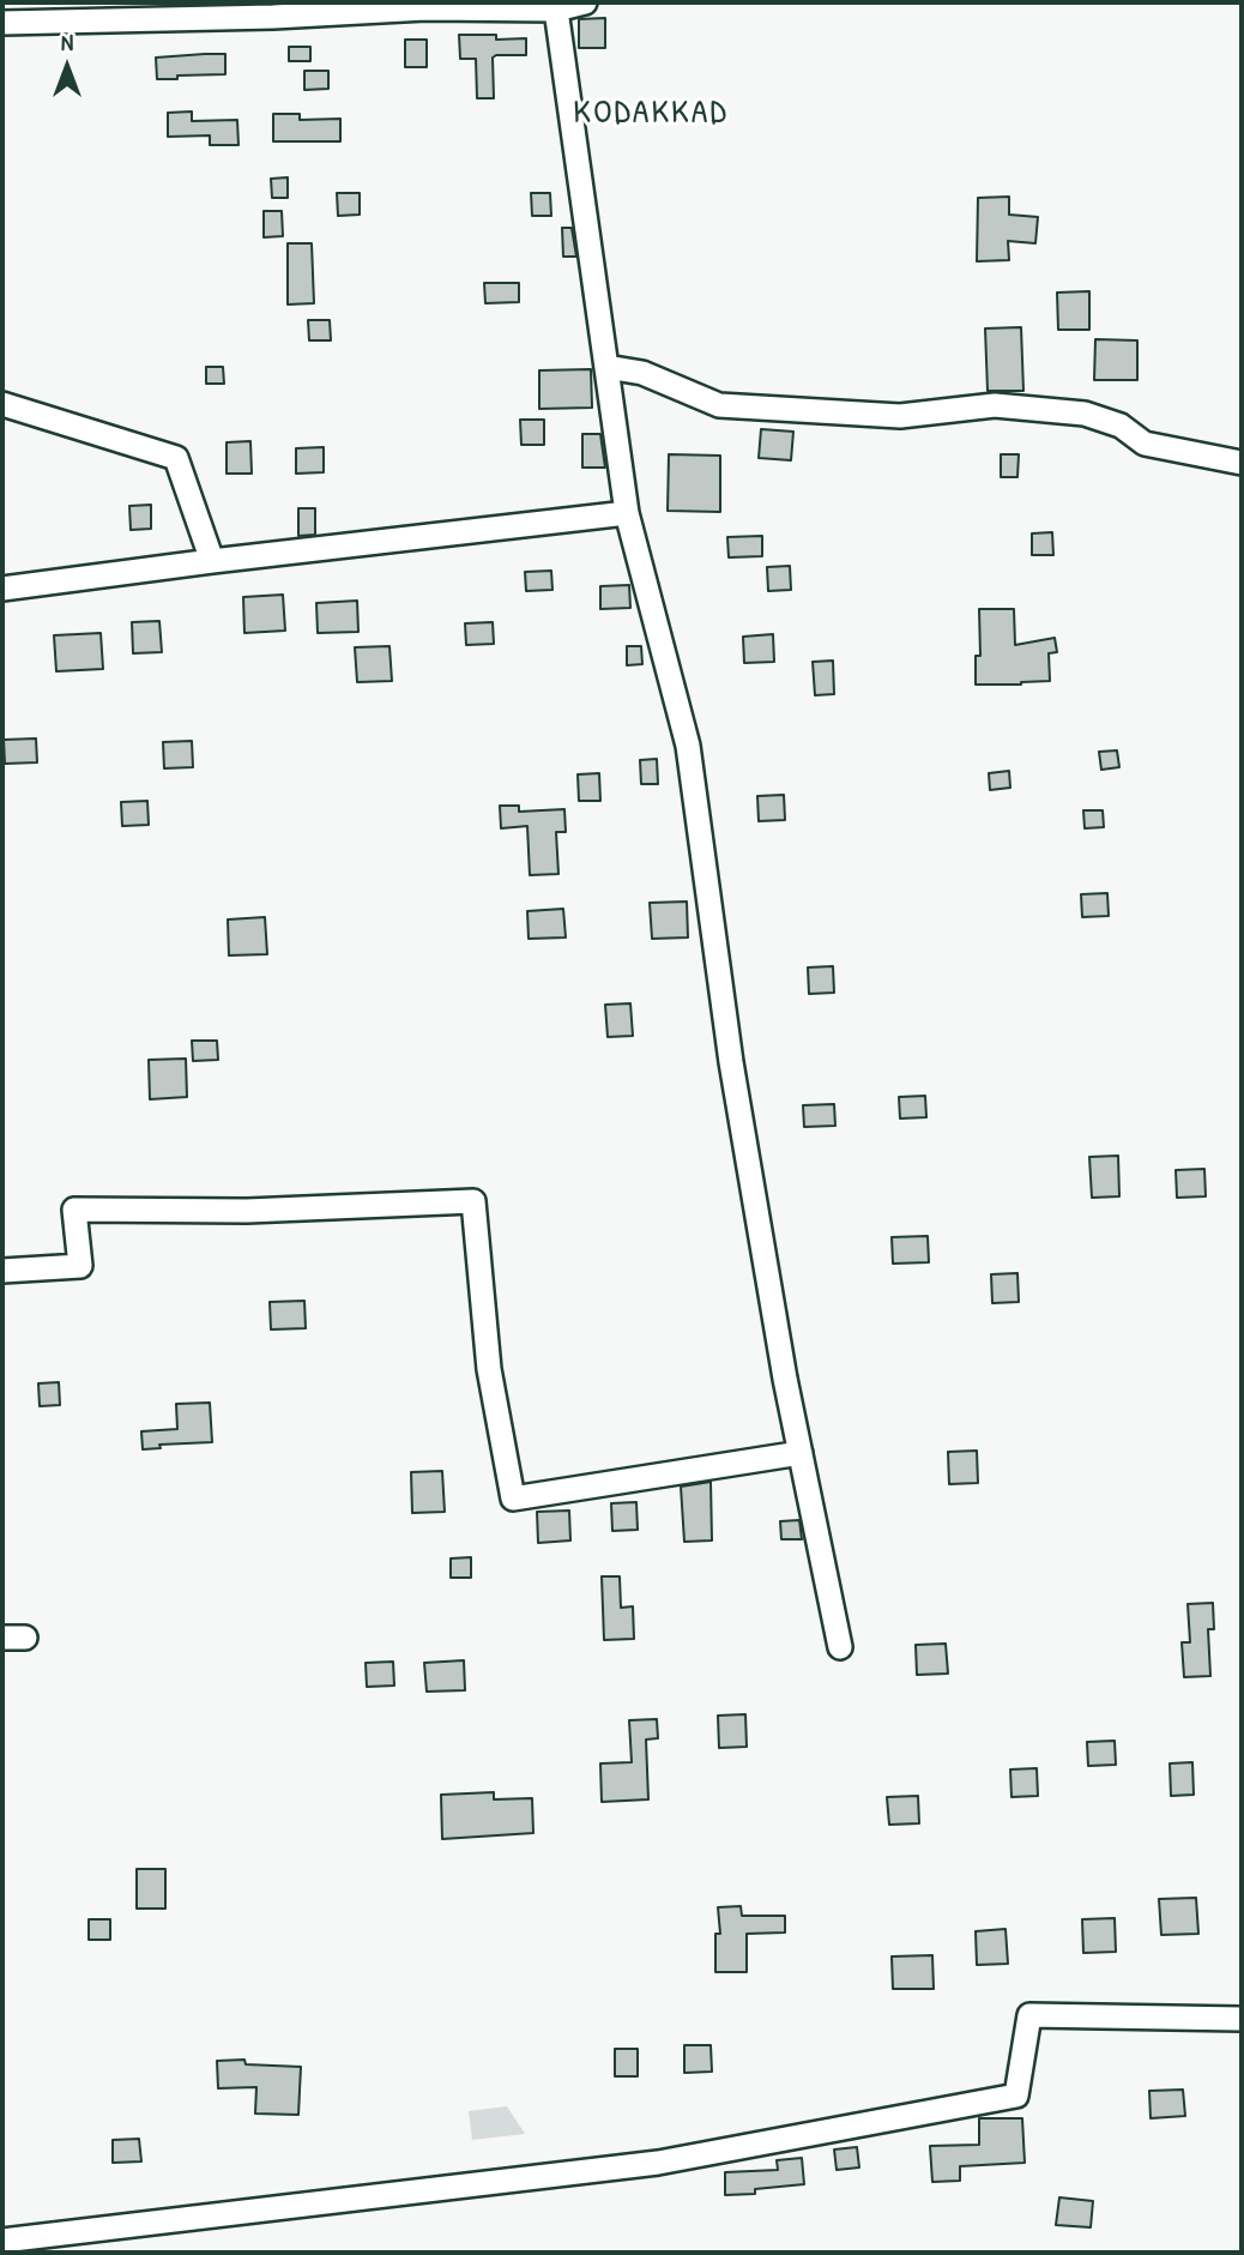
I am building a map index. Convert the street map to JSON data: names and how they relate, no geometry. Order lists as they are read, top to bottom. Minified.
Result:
{"districts":["KODAKKAD"],"north":"top"}
